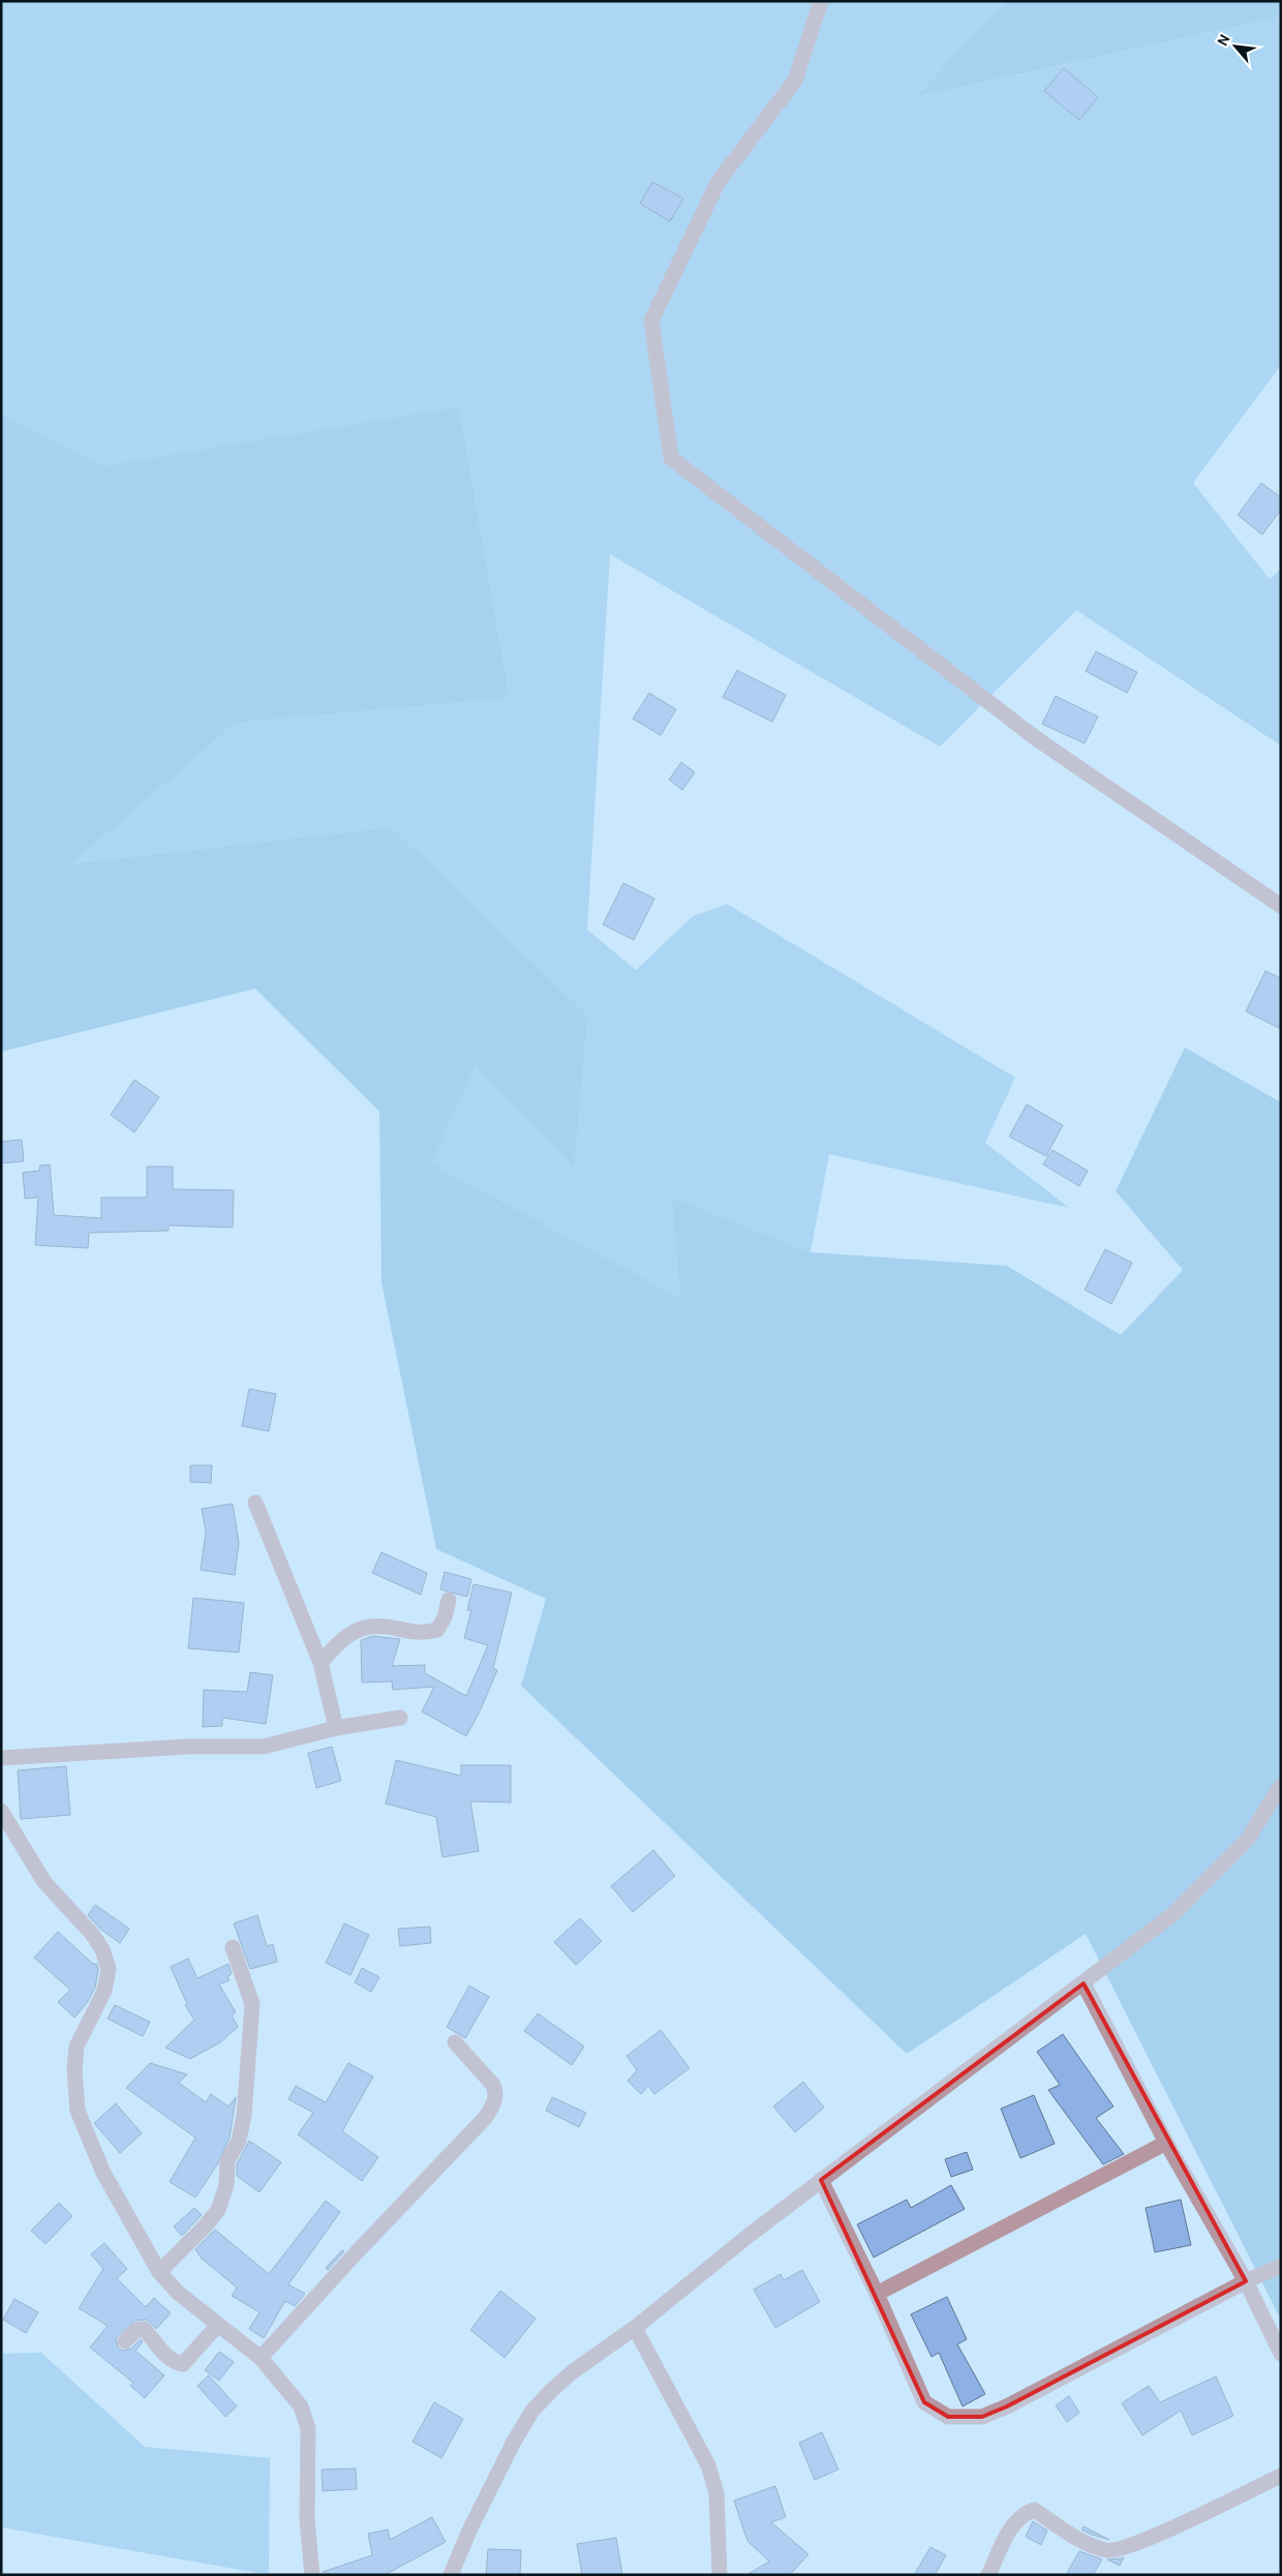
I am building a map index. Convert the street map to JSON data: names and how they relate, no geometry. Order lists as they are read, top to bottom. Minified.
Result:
{"north":"top left"}
